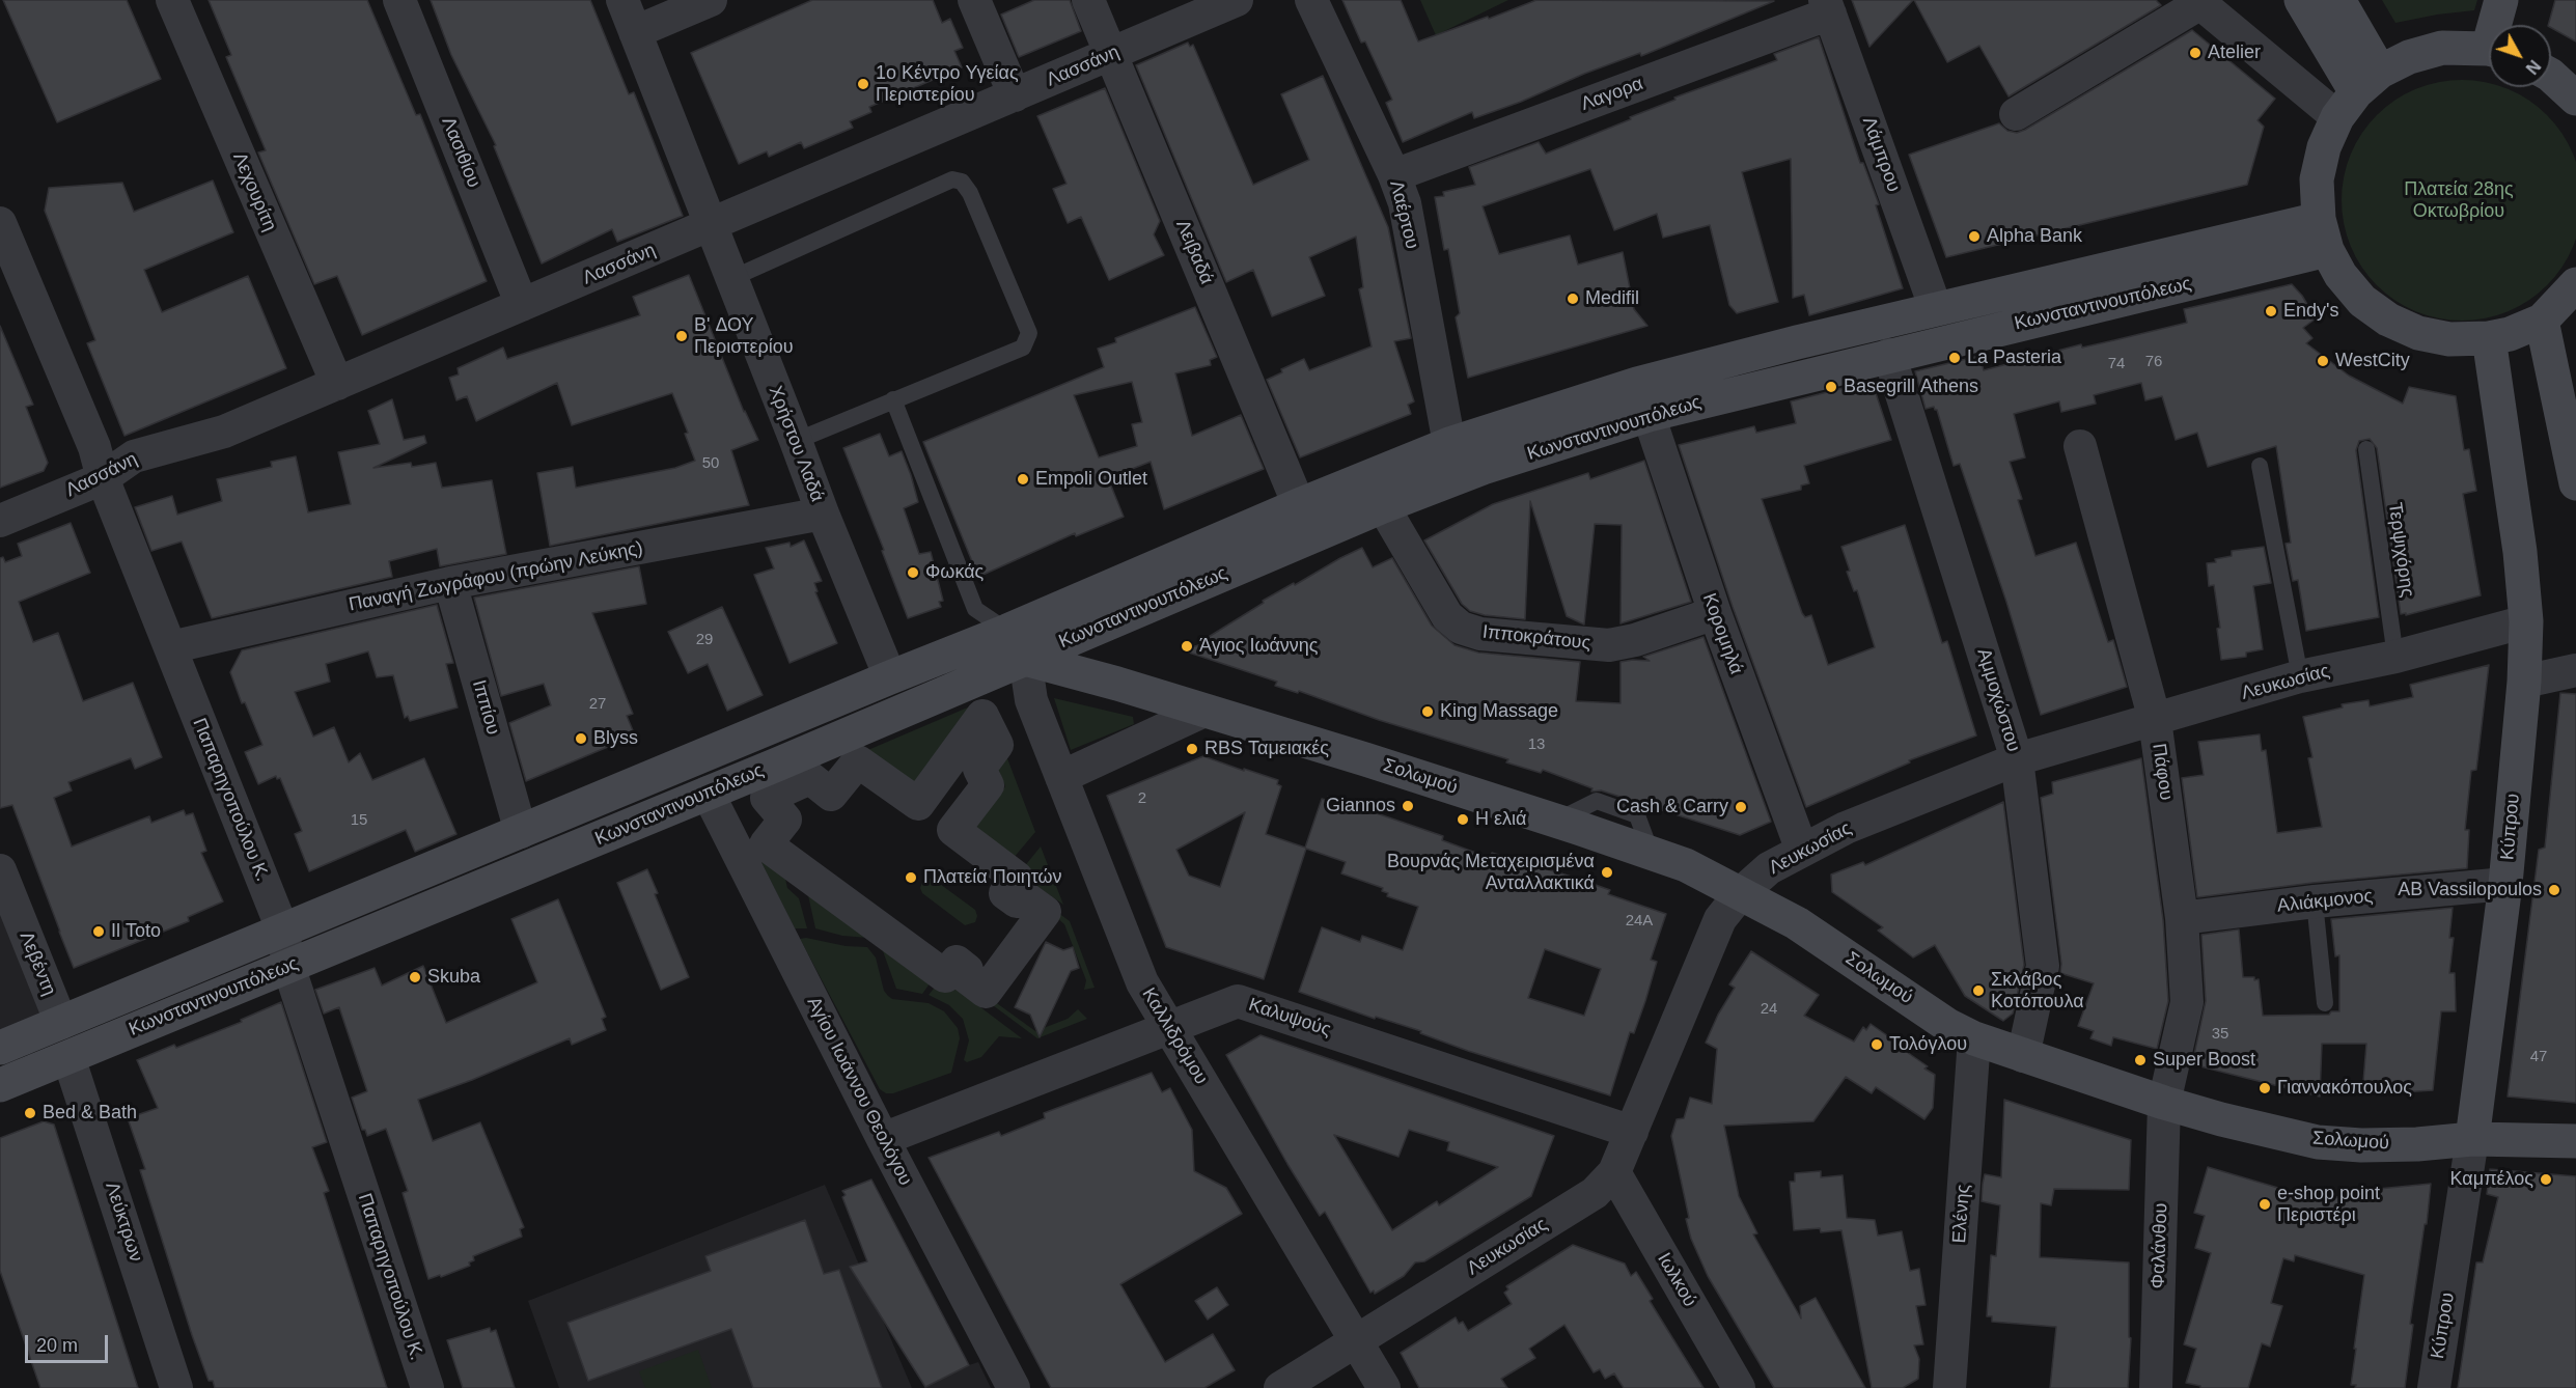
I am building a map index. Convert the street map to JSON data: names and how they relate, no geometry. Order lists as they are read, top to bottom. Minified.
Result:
{"streets":{"main road":["Κωνσταντινουπόλεως","Σολωμού","Κύπρου"],"street":["Λασσάνη","Λαγορα","Λασιθίου","Λάμπρου","Λεχουρίτη","Λαέρτου","Λειβαδά","Χρήστου Λαδά","Παναγή Ζωγράφου (πρώην Λεύκης)","Κορομηλά","Ιπποκράτους","Λευκωσίας","Αμμοχώστου","Ιππίου","Πάφου","Παπαρηγοπούλου Κ.","Αλιάκμονος","Λεβέντη","Καλυψούς","Καλλιδρόμου","Αγίου Ιωάννου Θεολόγου","Ελένης","Λεύκτρων","Φαλάνθου","Ιωλκού"],"lane":["Τερψιχόρης"]},"crossings":[["Λασσάνη","Λασιθίου"],["Λασσάνη","Λεχουρίτη"],["Λασσάνη","Λειβαδά"],["Λασσάνη","Χρήστου Λαδά"],["Λασσάνη","Παπαρηγοπούλου Κ."],["Λαγορα","Λάμπρου"],["Λαγορα","Λαέρτου"],["Λάμπρου","Κωνσταντινουπόλεως"],["Λαέρτου","Κωνσταντινουπόλεως"],["Λειβαδά","Κωνσταντινουπόλεως"],["Κωνσταντινουπόλεως","Χρήστου Λαδά"],["Κωνσταντινουπόλεως","Κορομηλά"],["Κωνσταντινουπόλεως","Ιπποκράτους"],["Κωνσταντινουπόλεως","Αμμοχώστου"],["Κωνσταντινουπόλεως","Ιππίου"],["Κωνσταντινουπόλεως","Σολωμού"],["Κωνσταντινουπόλεως","Παπαρηγοπούλου Κ."],["Κωνσταντινουπόλεως","Λεβέντη"],["Κωνσταντινουπόλεως","Καλλιδρόμου"],["Κωνσταντινουπόλεως","Αγίου Ιωάννου Θεολόγου"],["Κωνσταντινουπόλεως","Λεύκτρων"],["Χρήστου Λαδά","Παναγή Ζωγράφου (πρώην Λεύκης)"],["Τερψιχόρης","Λευκωσίας"],["Παναγή Ζωγράφου (πρώην Λεύκης)","Ιππίου"],["Παναγή Ζωγράφου (πρώην Λεύκης)","Παπαρηγοπούλου Κ."],["Κορομηλά","Ιπποκράτους"],["Κορομηλά","Λευκωσίας"],["Λευκωσίας","Αμμοχώστου"],["Λευκωσίας","Πάφου"],["Λευκωσίας","Σολωμού"],["Λευκωσίας","Κύπρου"],["Λευκωσίας","Καλυψούς"],["Λευκωσίας","Καλλιδρόμου"],["Λευκωσίας","Ιωλκού"],["Αμμοχώστου","Σολωμού"],["Πάφου","Σολωμού"],["Πάφου","Αλιάκμονος"],["Πάφου","Φαλάνθου"],["Σολωμού","Κύπρου"],["Σολωμού","Καλλιδρόμου"],["Σολωμού","Ελένης"],["Σολωμού","Φαλάνθου"],["Κύπρου","Αλιάκμονος"],["Καλυψούς","Καλλιδρόμου"],["Καλυψούς","Αγίου Ιωάννου Θεολόγου"]],"parks":["Πλατεία 28ης Οκτωβρίου"],"places":["Atelier","1ο Κέντρο Υγείας Περιστερίου","Alpha Bank","Medifil","Endy's","Β' ΔΟΥ Περιστερίου","La Pasteria","WestCity","Basegrill Athens","Empoli Outlet","Φωκάς","Άγιος Ιωάννης","King Massage","Blyss","RBS Ταμειακές","Giannos","Cash & Carry","Η ελιά","Βουρνάς Μεταχειρισμένα Ανταλλακτικά","Πλατεία Ποιητών","AB Vassilopoulos","Il Toto","Skuba","Σκλάβος Κοτόπουλα","Τολόγλου","Super Boost","Γιαννακόπουλος","Bed & Bath","Καμπέλος","e-shop point Περιστέρι"],"house_numbers":["76","74","50","29","27","13","2","15","24Α","24","35","47"],"scale_bar":"20 m","north":"bottom right"}
